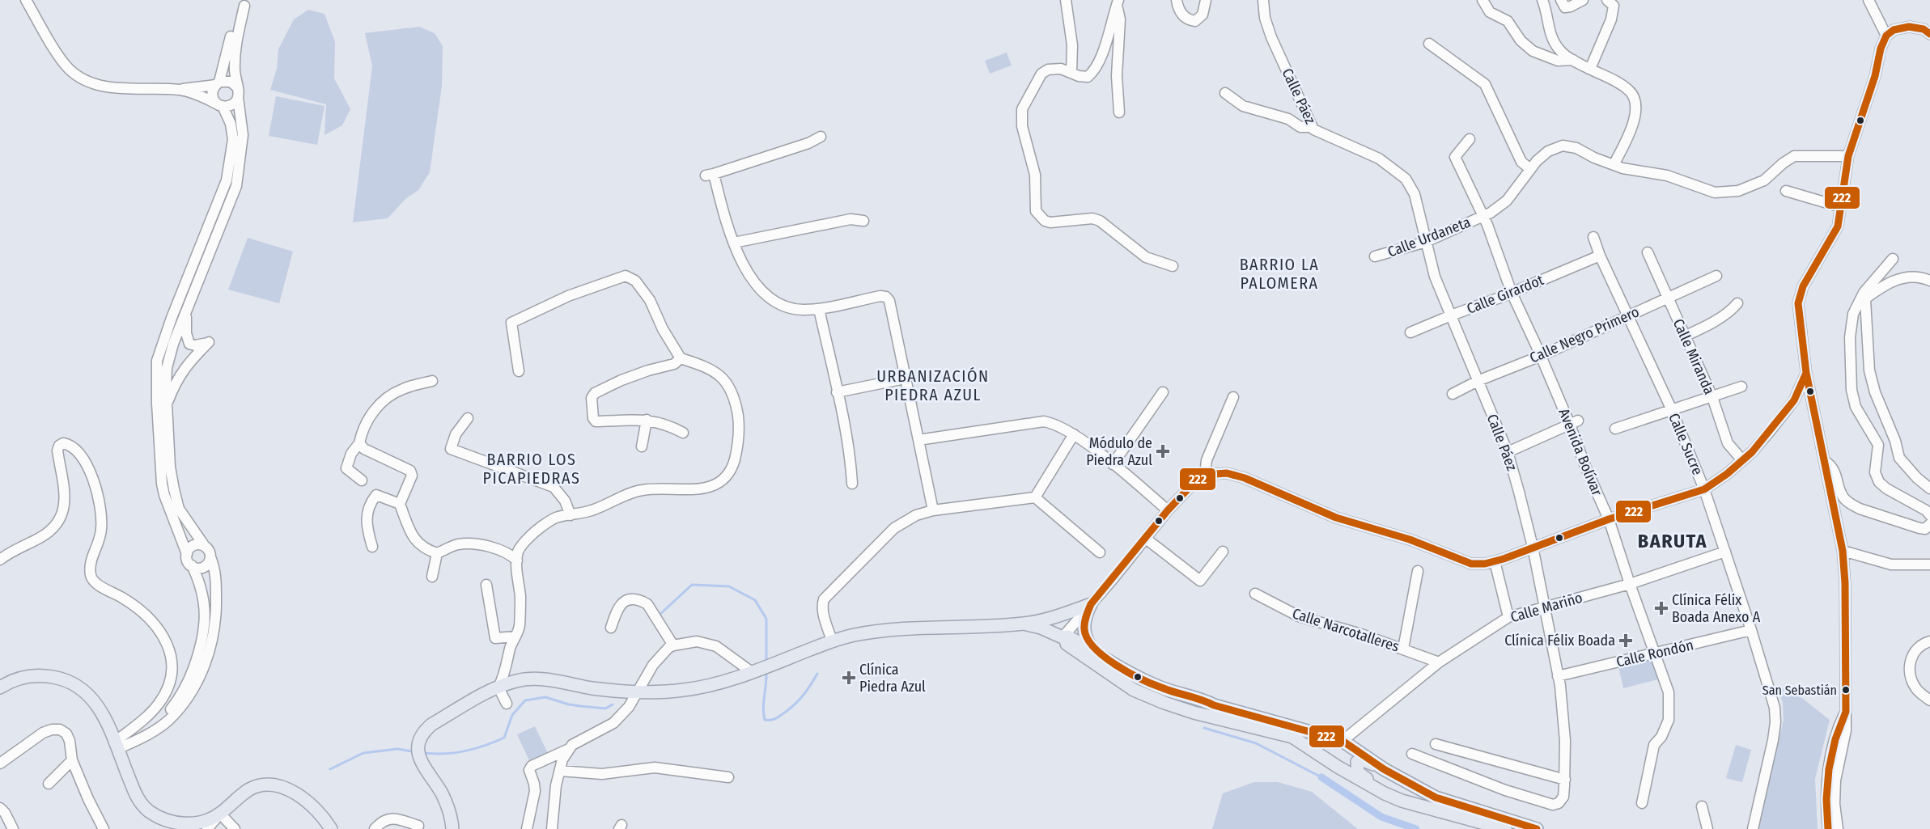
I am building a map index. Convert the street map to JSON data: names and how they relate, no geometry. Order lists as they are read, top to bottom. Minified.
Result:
{"streets":{"street":["Calle Páez","Calle Urdaneta","Calle Girardot","Calle Negro Primero","Calle Miranda","Calle Sucre","Avenida Bolívar","Calle Mariño","Calle Narcotalleres","Calle Rondón"]},"crossings":[["Calle Páez","Calle Urdaneta"],["Calle Páez","Calle Girardot"],["Calle Páez","Calle Negro Primero"],["Calle Páez","Calle Mariño"],["Calle Páez","Calle Rondón"],["Calle Urdaneta","Avenida Bolívar"],["Calle Girardot","Calle Sucre"],["Calle Girardot","Avenida Bolívar"],["Calle Negro Primero","Calle Miranda"],["Calle Negro Primero","Calle Sucre"],["Calle Negro Primero","Avenida Bolívar"],["Calle Sucre","Calle Mariño"],["Calle Sucre","Calle Rondón"],["Avenida Bolívar","Calle Mariño"],["Avenida Bolívar","Calle Rondón"],["Calle Mariño","Calle Narcotalleres"]],"districts":["BARRIO LA PALOMERA","URBANIZACIÓN PIEDRA AZUL","BARRIO LOS PICAPIEDRAS","BARUTA"],"places":{"health":["Módulo de Piedra Azul","Clínica Félix Boada Anexo A","Clínica Félix Boada","Clínica Piedra Azul"],"other":["San Sebastián"]},"lines":["transit line 222"]}
